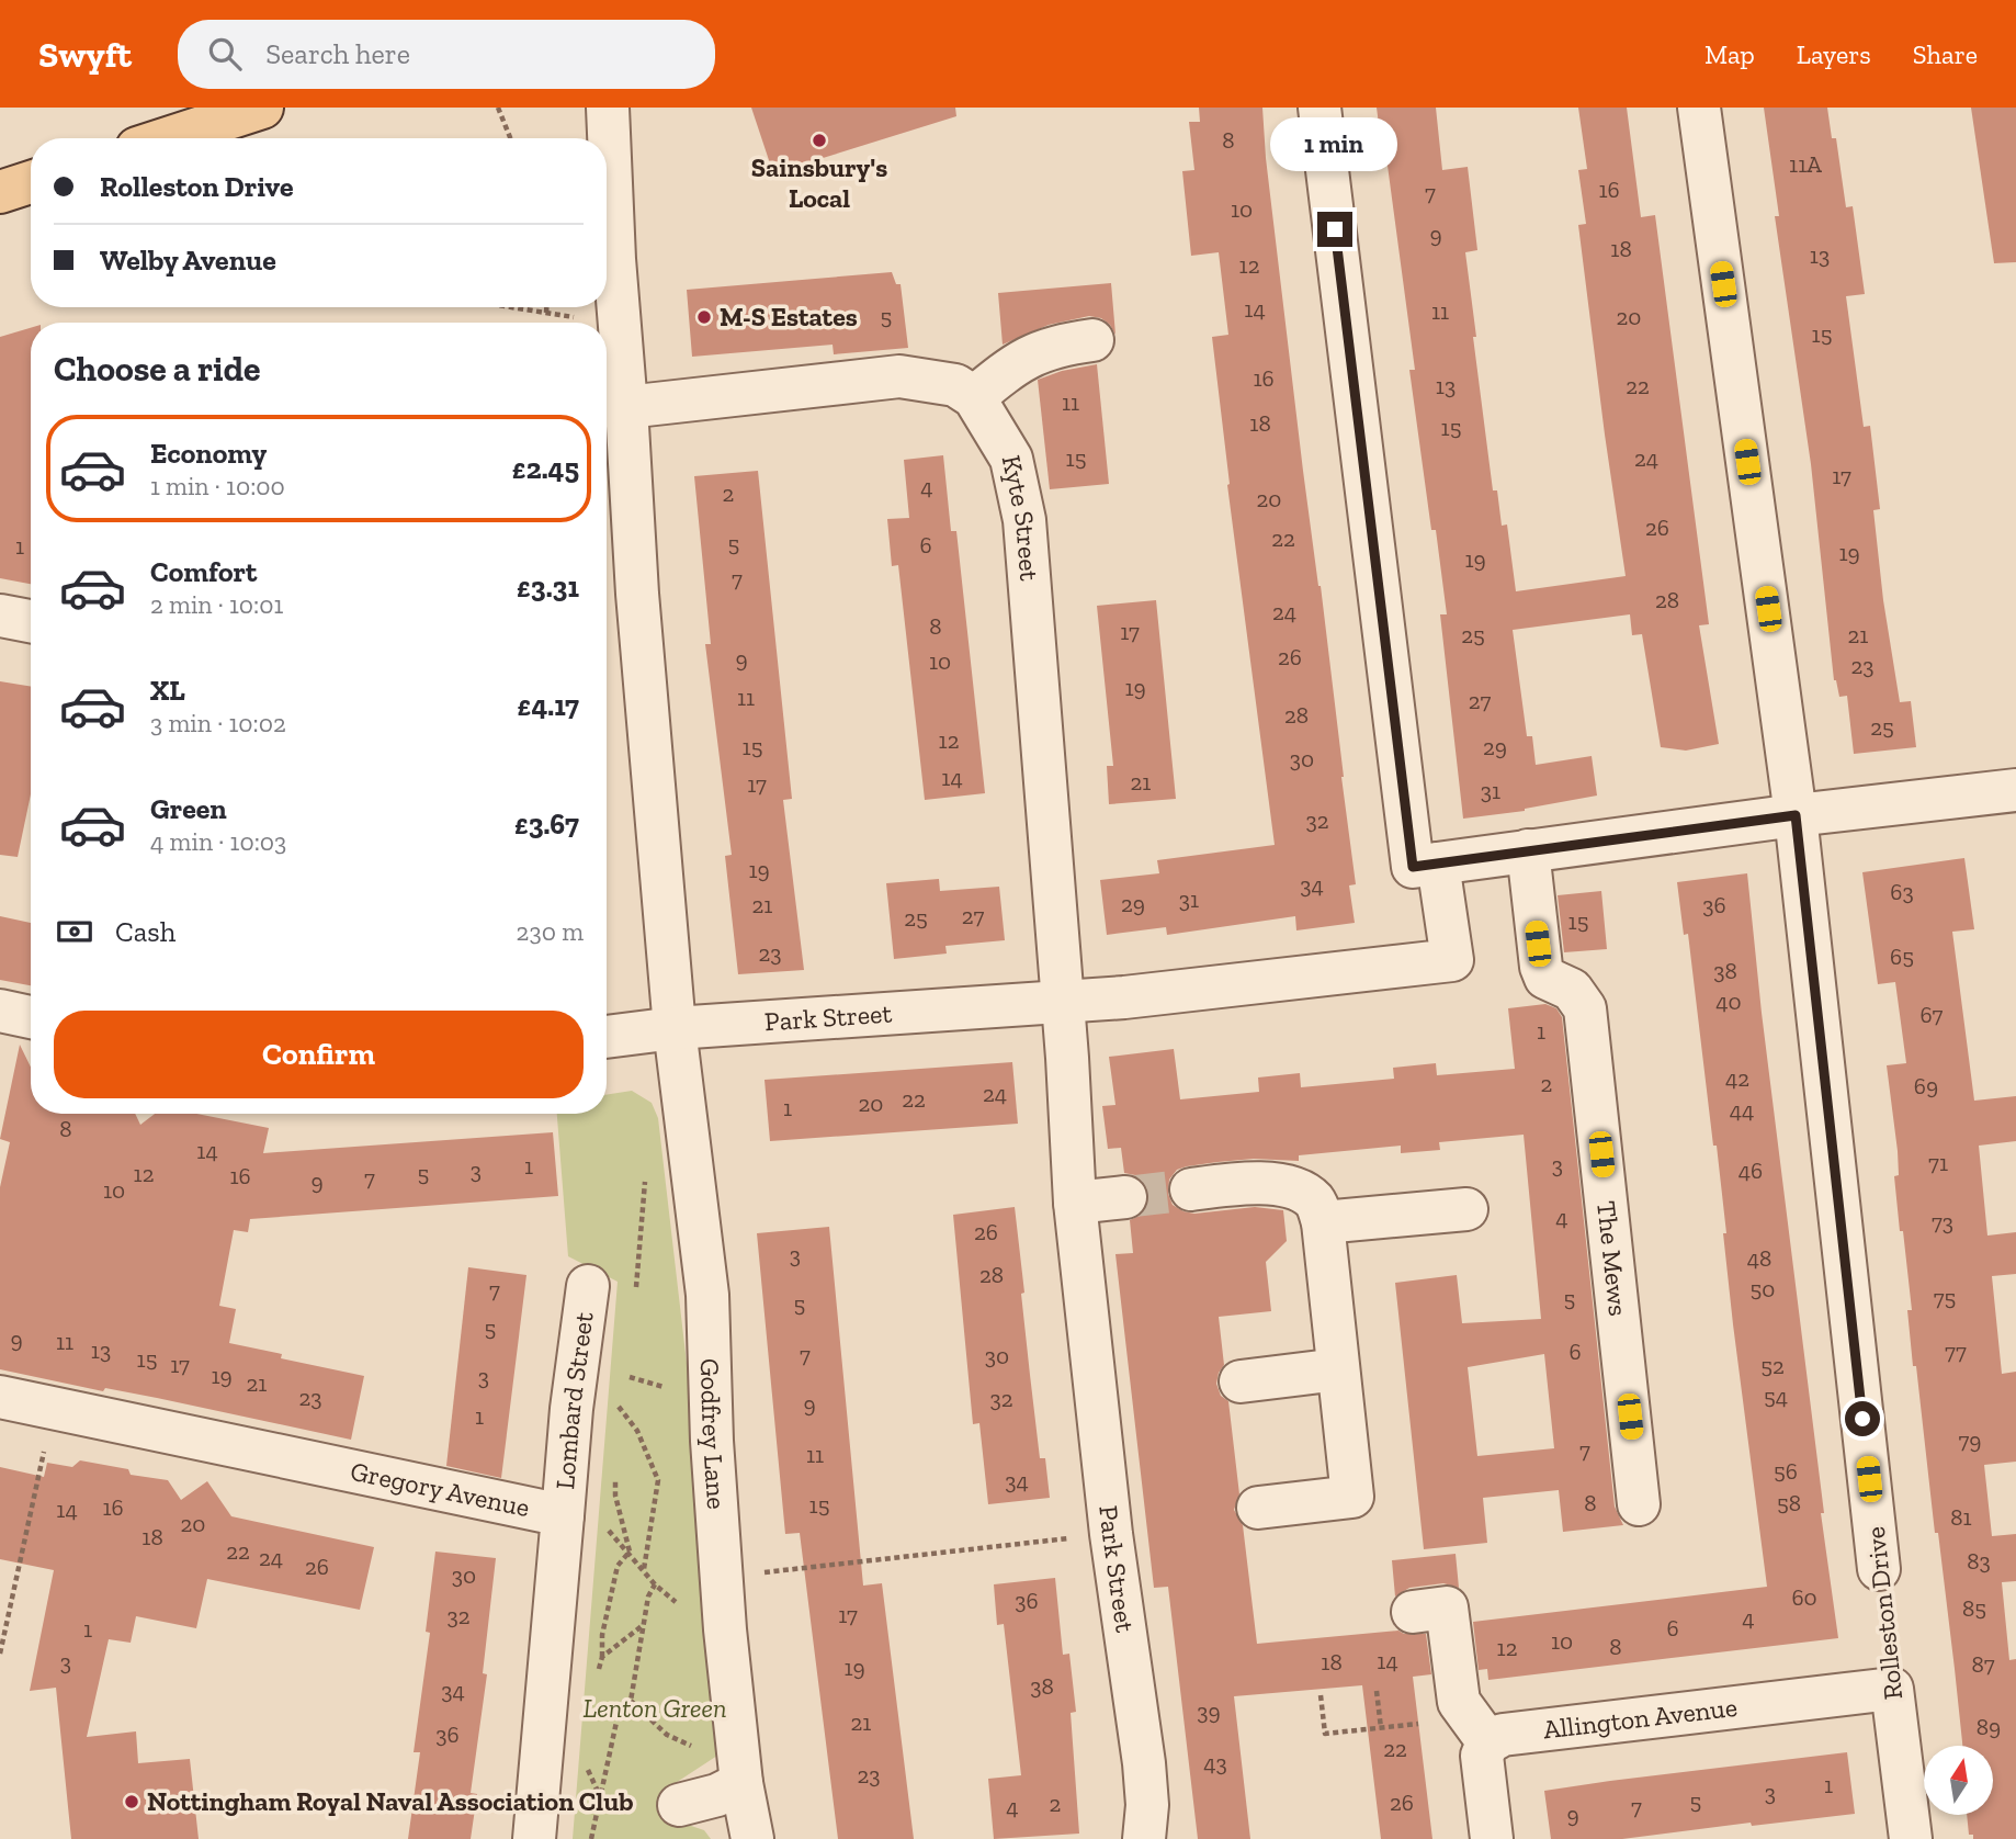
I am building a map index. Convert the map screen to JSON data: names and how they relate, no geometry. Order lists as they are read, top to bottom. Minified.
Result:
{"streets":{"street":["Kyte Street","Park Street","The Mews","Lombard Street","Godfrey Lane","Gregory Avenue","Rolleston Drive","Allington Avenue"]},"crossings":[["Kyte Street","Park Street"],["Park Street","Godfrey Lane"],["Lombard Street","Gregory Avenue"],["Rolleston Drive","Allington Avenue"]],"parks":["Lenton Green"],"places":["Sainsbury's Local","M-S Estates","Nottingham Royal Naval Association Club"],"house_numbers":["8","11A","16","7","10","9","18","13","12","14","11","5","20","15","16","13","22","11","18","15","15","24","17","4","2","20","26","22","5","6","1","19","19","7","28","24","8","17","25","21","26","9","10","23","19","11","27","28","25","12","15","29","30","14","21","17","31","32","19","34","63","31","29","21","36","27","25","15","23","65","38","40","67","1","42","2","69","24","22","20","1","44","8","14","71","3","1","3","46","12","5","16","7","9","10","4","73","26","3","48","28","50","7","75","5","5","5","9","11","13","6","77","7","30","15","17","52","19","3","21","54","23","32","9","1","79","7","11","56","34","8","58","15","16","14","81","20","18","22","24","83","26","30","60","36","85","17","32","4","6","1","10","8","12","14","3","18","87","19","38","34","39","21","89","36","22","43","23","1","3","5","26","2","4","7","9"],"north":"top","page":{"header":"Swyft","search":"Search here","nav":["Map","Layers","Share"],"bubble":"1 min","banner":["Rolleston Drive","Welby Avenue"],"heading":"Choose a ride","list":[{"name":"Economy","note":"1 min · 10:00","value":"£2.45"},{"name":"Comfort","note":"2 min · 10:01","value":"£3.31"},{"name":"XL","note":"3 min · 10:02","value":"£4.17"},{"name":"Green","note":"4 min · 10:03","value":"£3.67"}],"pay":["Cash","230 m"],"buttons":"Confirm"}}
